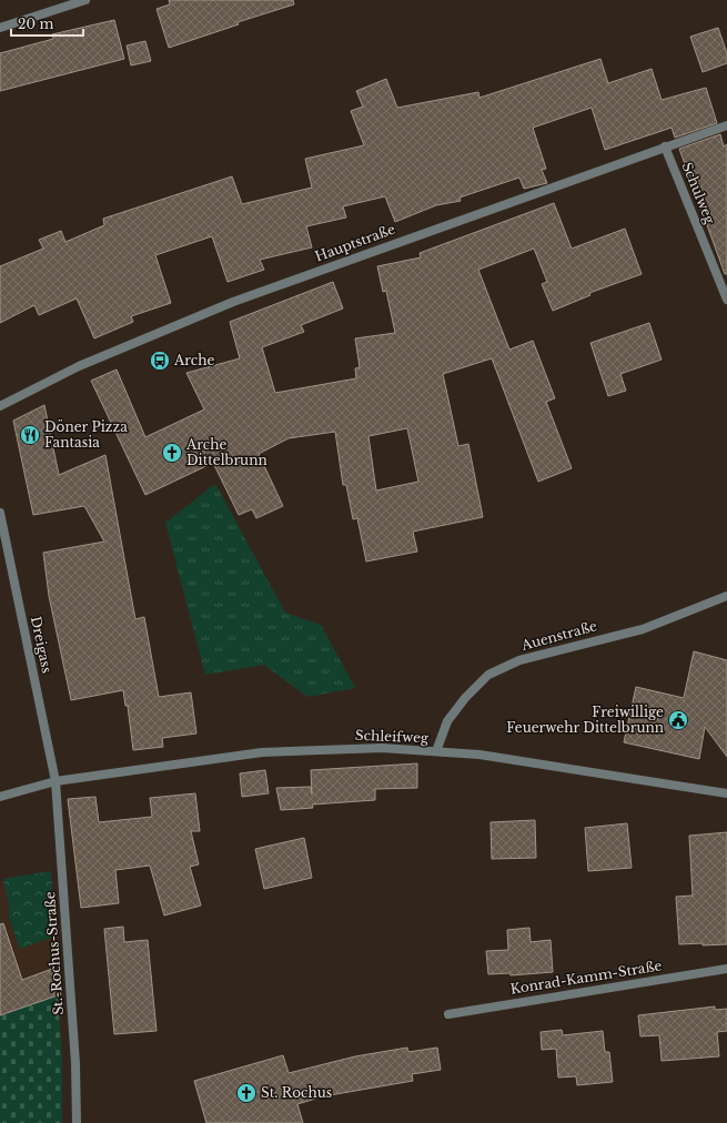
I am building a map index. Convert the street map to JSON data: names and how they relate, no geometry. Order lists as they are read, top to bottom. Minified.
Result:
{"streets":{"street":["Schulweg","Hauptstraße","Auenstraße","Dreigass","Schleifweg","St.-Rochus-Straße","Konrad-Kamm-Straße"]},"crossings":[["Schulweg","Hauptstraße"],["Auenstraße","Schleifweg"],["Dreigass","Schleifweg"],["Dreigass","St.-Rochus-Straße"],["Schleifweg","St.-Rochus-Straße"]],"places":{"bus stop":["Arche"],"restaurant":["Döner Pizza Fantasia"],"church":["Arche Dittelbrunn","St. Rochus"],"public building":["Freiwillige Feuerwehr Dittelbrunn"]},"scale_bar":"20 m"}
